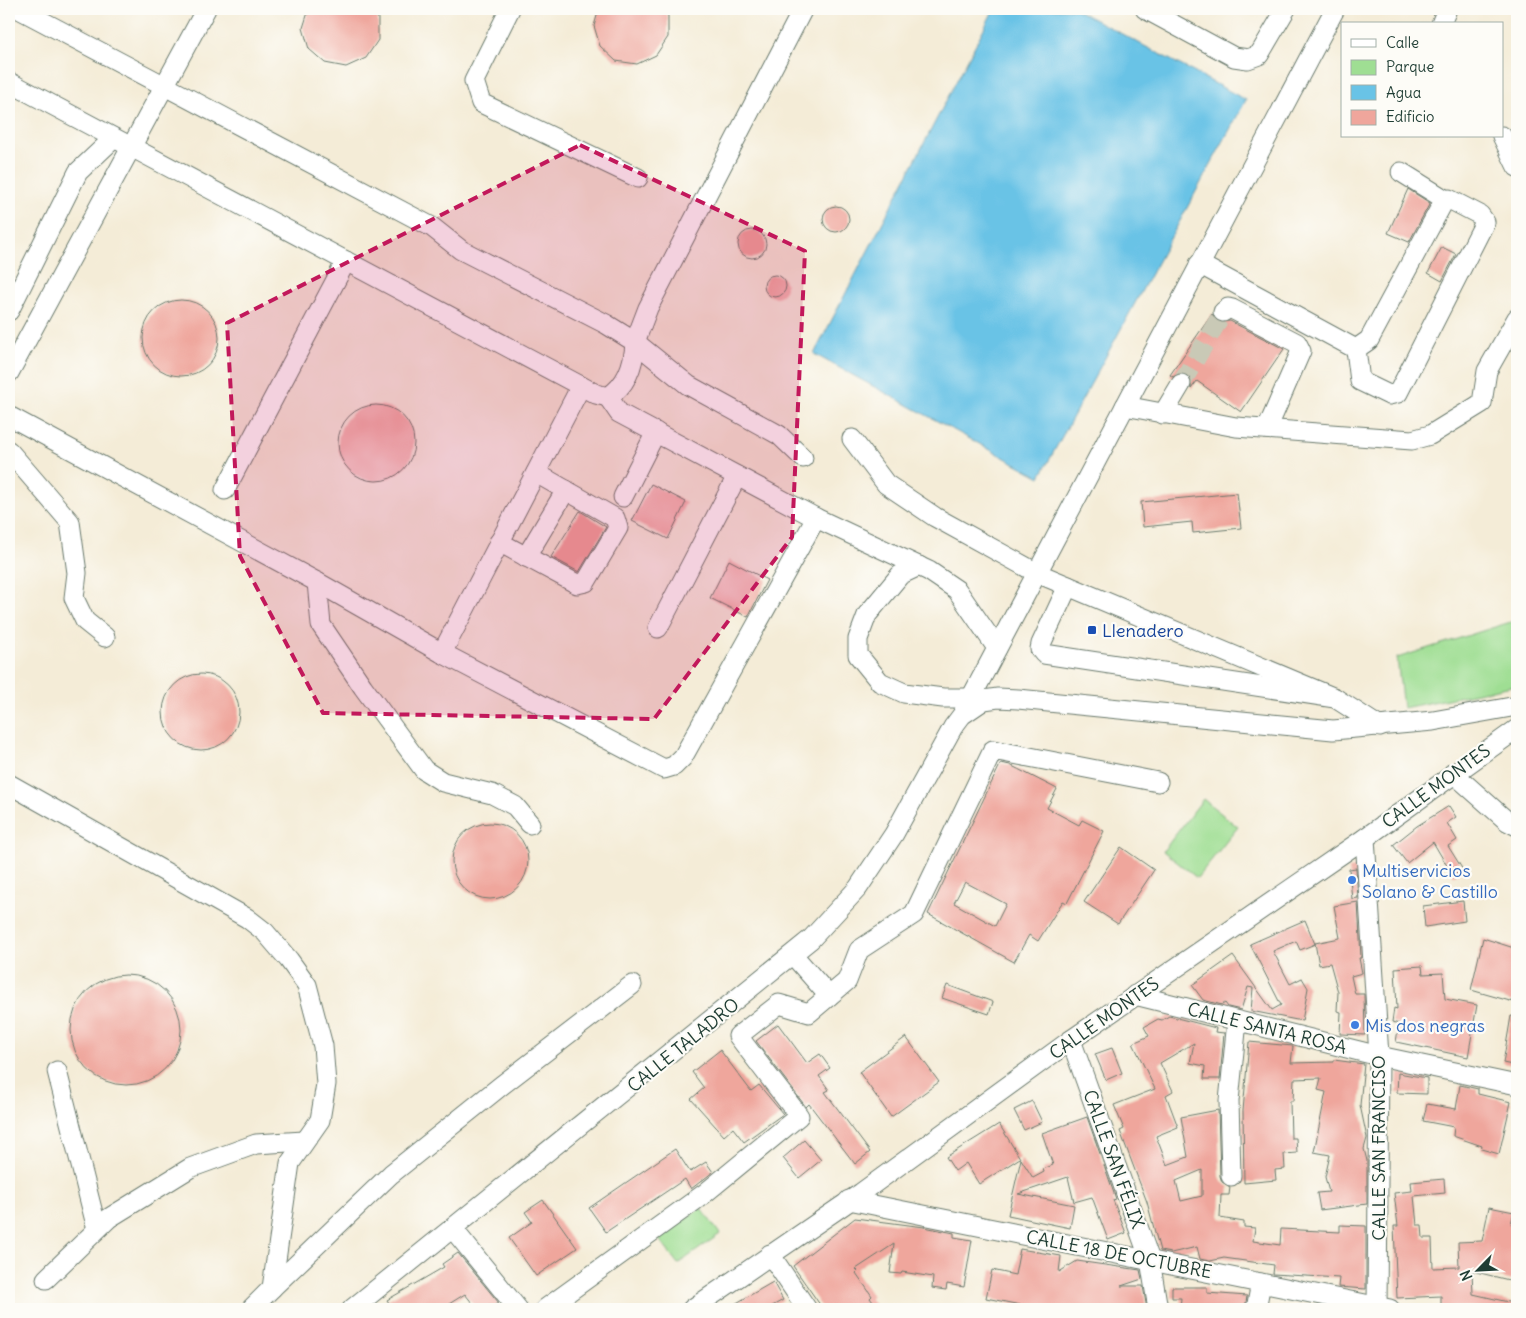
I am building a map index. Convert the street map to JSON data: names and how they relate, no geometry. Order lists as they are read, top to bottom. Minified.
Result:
{"streets":{"street":["CALLE MONTES","CALLE SANTA ROSA","CALLE TALADRO","CALLE SAN FRANCISO","CALLE SAN FÉLIX","CALLE 18 DE OCTUBRE"]},"crossings":[["CALLE MONTES","CALLE SANTA ROSA"],["CALLE MONTES","CALLE SAN FRANCISO"],["CALLE MONTES","CALLE SAN FÉLIX"],["CALLE MONTES","CALLE 18 DE OCTUBRE"],["CALLE SANTA ROSA","CALLE SAN FRANCISO"],["CALLE SAN FRANCISO","CALLE 18 DE OCTUBRE"],["CALLE SAN FÉLIX","CALLE 18 DE OCTUBRE"]],"places":{"transit":["Llenadero"],"other":["Multiservicios Solano & Castillo","Mis dos negras"]},"legend":["Calle","Parque","Agua","Edificio"],"north":"bottom left"}
